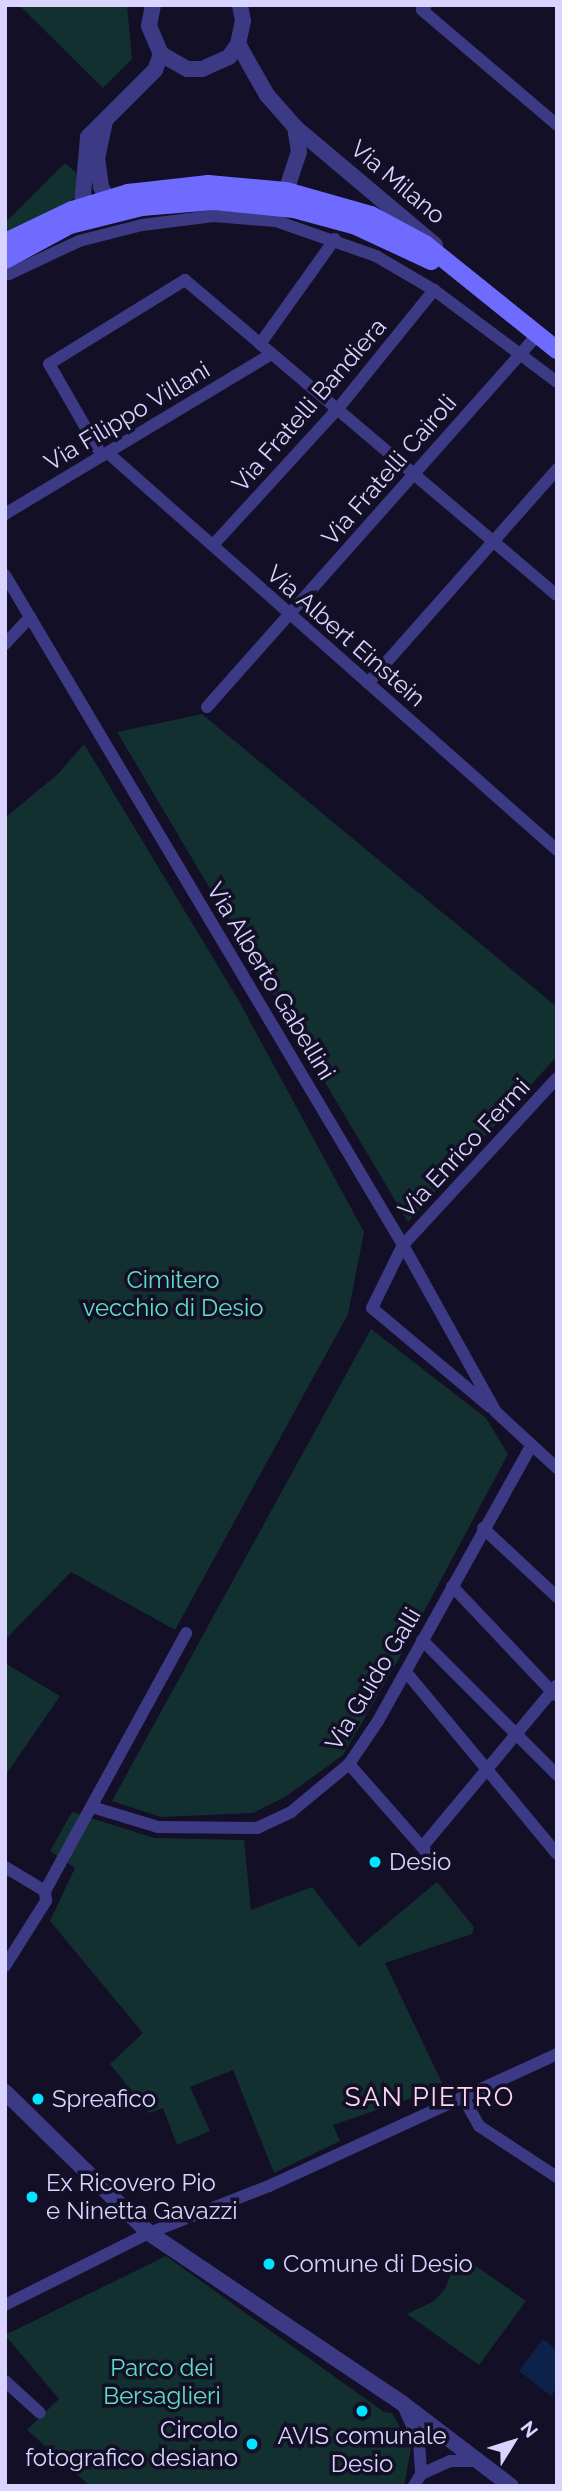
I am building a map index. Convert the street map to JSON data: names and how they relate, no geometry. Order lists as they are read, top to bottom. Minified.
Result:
{"streets":{"main road":["Via Milano"],"street":["Via Fratelli Bandiera","Via Filippo Villani","Via Fratelli Cairoli","Via Albert Einstein","Via Alberto Gabellini","Via Enrico Fermi","Via Guido Galli"]},"crossings":[["Via Milano","Via Fratelli Cairoli"],["Via Fratelli Bandiera","Via Albert Einstein"],["Via Filippo Villani","Via Albert Einstein"],["Via Fratelli Cairoli","Via Albert Einstein"],["Via Alberto Gabellini","Via Enrico Fermi"],["Via Alberto Gabellini","Via Guido Galli"]],"districts":["SAN PIETRO"],"parks":["Cimitero vecchio di Desio","Parco dei Bersaglieri"],"places":["Desio","Spreafico","Ex Ricovero Pio e Ninetta Gavazzi","Comune di Desio","AVIS comunale Desio","Circolo fotografico desiano"],"north":"top right"}
